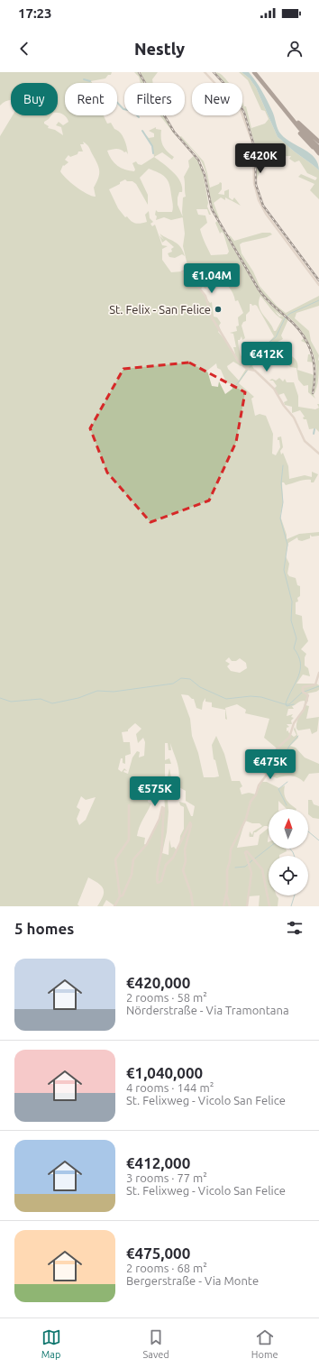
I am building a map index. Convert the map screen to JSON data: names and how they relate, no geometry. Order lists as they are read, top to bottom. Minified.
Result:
{"places":["St. Felix - San Felice"],"north":"top","page":{"status":"17:23","header":"Nestly","chip":["Buy","Rent","Filters","New"],"price":["€420K","€1.04M","€412K","€475K","€575K"],"heading":"5 homes","list":[{"name":"€420,000","note":"2 rooms · 58 m² · Nörderstraße - Via Tramontana"},{"name":"€1,040,000","note":"4 rooms · 144 m² · St. Felixweg - Vicolo San Felice"},{"name":"€412,000","note":"3 rooms · 77 m² · St. Felixweg - Vicolo San Felice"},{"name":"€475,000","note":"2 rooms · 68 m² · Bergerstraße - Via Monte"}],"tabs":["Map","Saved","Home"]}}
